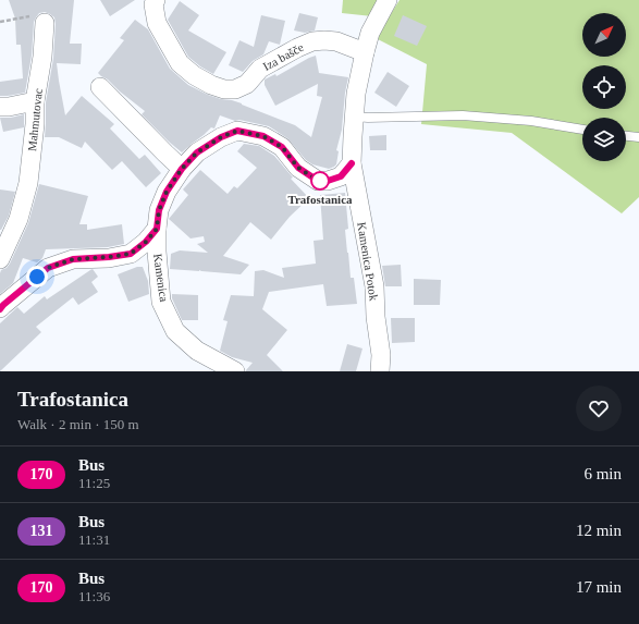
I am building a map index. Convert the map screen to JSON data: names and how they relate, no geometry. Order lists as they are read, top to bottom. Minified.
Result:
{"streets":{"street":["Iza bašče","Mahmutovac","Kamenica Potok","Kamenica"]},"crossings":[["Iza bašče","Kamenica Potok"],["Kamenica Potok","Kamenica"]],"places":["Trafostanica"],"lines":["bus line 170"],"north":"top right","page":{"heading":["Trafostanica","Walk · 2 min · 150 m"],"list":[{"mark":"170","name":"Bus","note":"11:25","value":"6 min"},{"mark":"131","name":"Bus","note":"11:31","value":"12 min"},{"mark":"170","name":"Bus","note":"11:36","value":"17 min"}]}}
